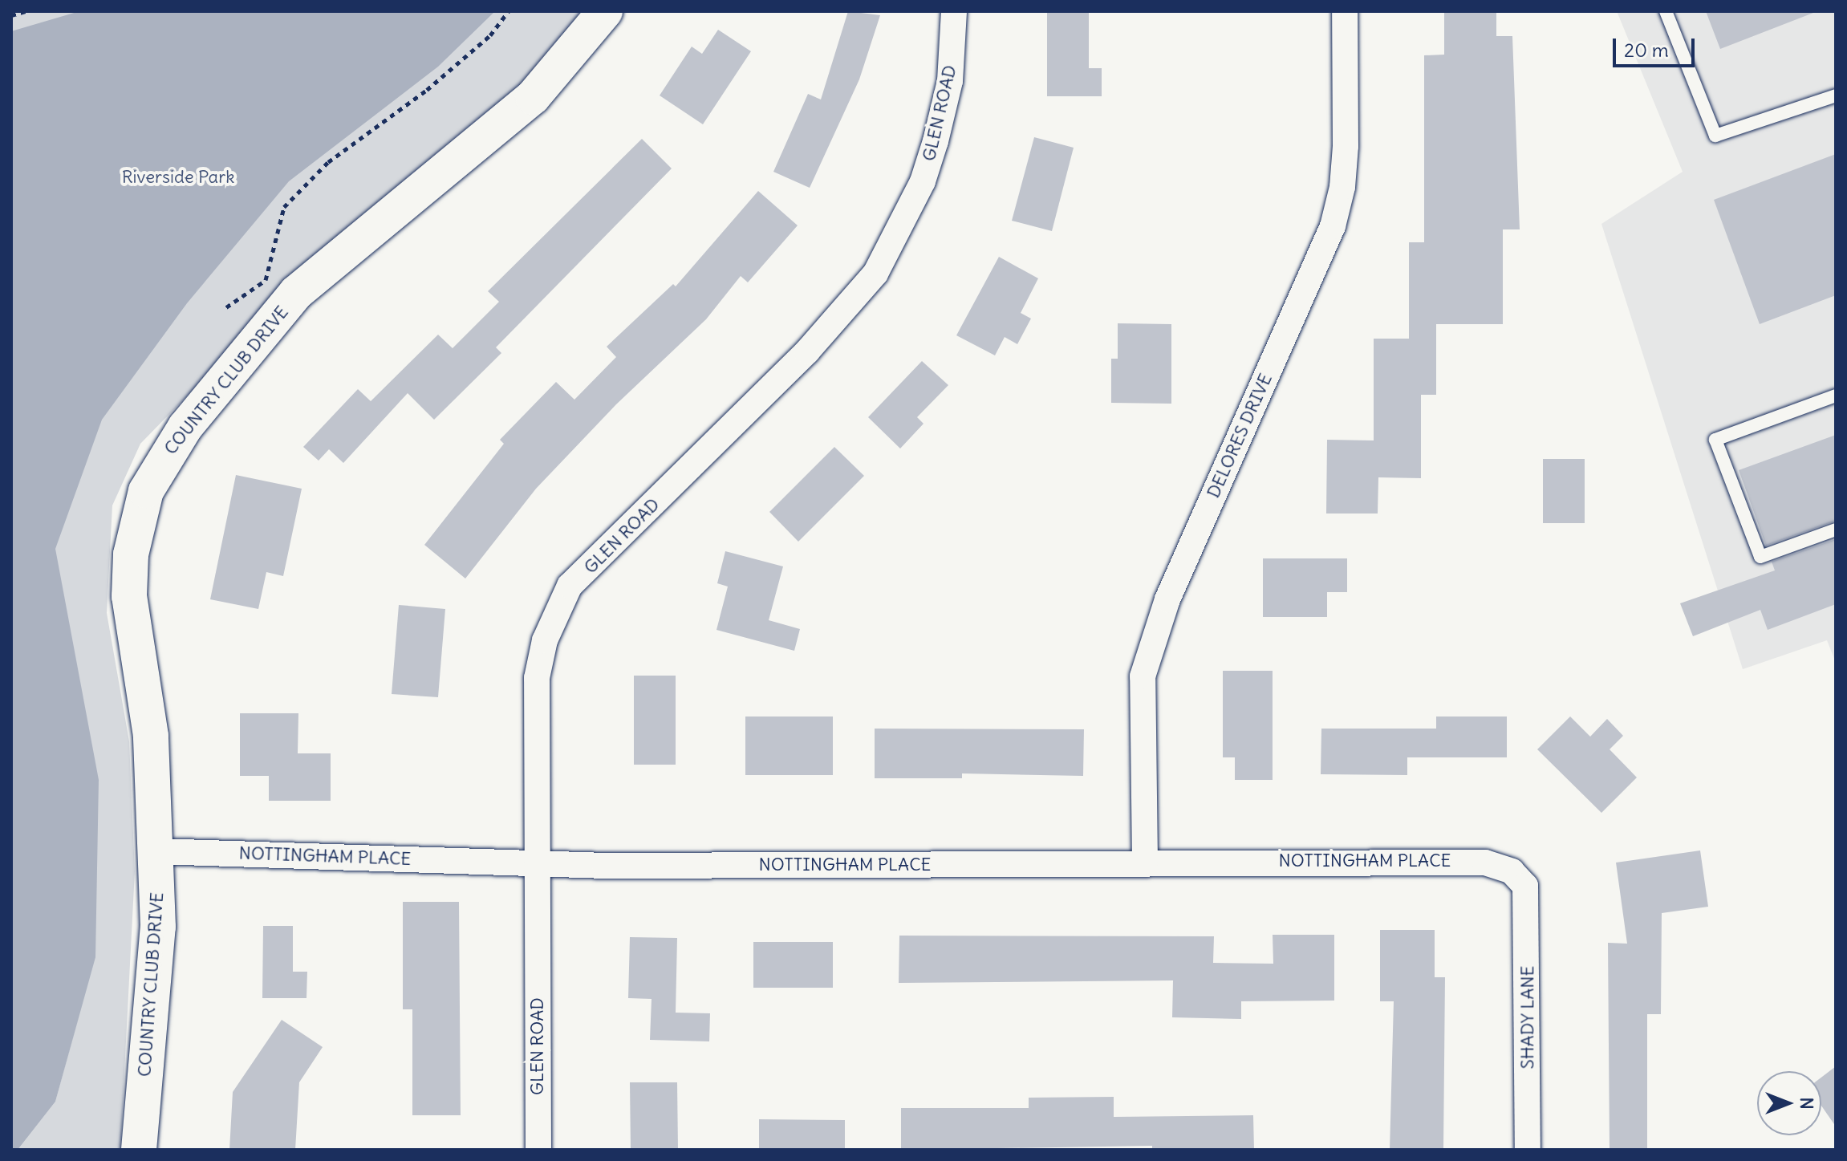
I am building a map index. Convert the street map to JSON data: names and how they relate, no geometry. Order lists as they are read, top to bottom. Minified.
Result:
{"streets":{"street":["GLEN ROAD","COUNTRY CLUB DRIVE","DELORES DRIVE","NOTTINGHAM PLACE","SHADY LANE"]},"crossings":[["GLEN ROAD","NOTTINGHAM PLACE"],["COUNTRY CLUB DRIVE","NOTTINGHAM PLACE"],["DELORES DRIVE","NOTTINGHAM PLACE"],["NOTTINGHAM PLACE","SHADY LANE"]],"parks":["Riverside Park"],"scale_bar":"20 m","north":"right"}
